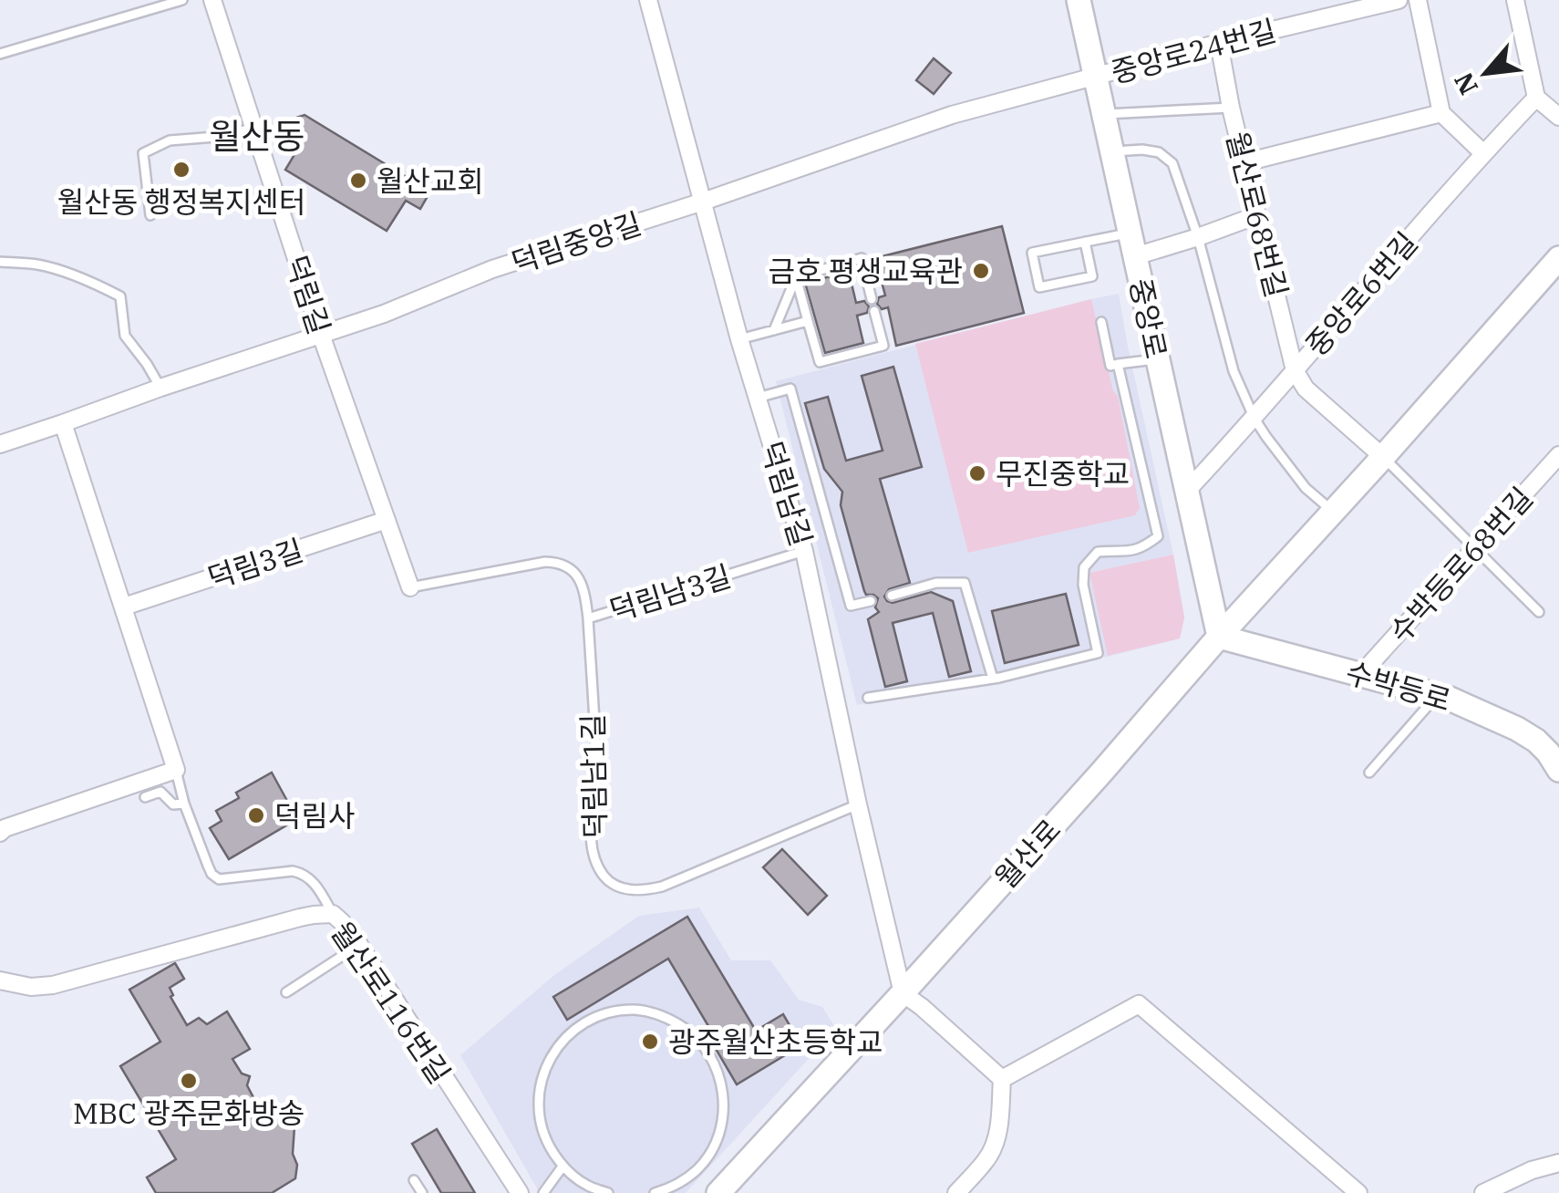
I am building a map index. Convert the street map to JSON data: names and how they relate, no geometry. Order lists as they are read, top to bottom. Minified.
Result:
{"streets":{"street":["중앙로24번길","월산로68번길","덕림중앙길","중앙로6번길","덕림길","중앙로","덕림남길","덕림3길","수박등로68번길","수박등로","월산로","월산로116번길"],"lane":["덕림남3길","덕림남1길"]},"crossings":[["중앙로24번길","월산로68번길"],["중앙로24번길","덕림중앙길"],["중앙로24번길","중앙로"],["월산로68번길","중앙로6번길"],["월산로68번길","월산로"],["덕림중앙길","덕림길"],["덕림중앙길","중앙로"],["덕림중앙길","덕림남길"],["중앙로6번길","중앙로"],["덕림길","덕림3길"],["덕림길","덕림남3길"],["중앙로","수박등로"],["중앙로","월산로"],["덕림남길","덕림남3길"],["덕림남길","덕림남1길"],["덕림남길","월산로"],["수박등로68번길","수박등로"],["덕림남3길","덕림남1길"],["수박등로","월산로"]],"districts":["월산동"],"places":["월산동 행정복지센터","월산교회","금호 평생교육관","무진중학교","덕림사","광주월산초등학교","MBC 광주문화방송"],"north":"bottom left"}
